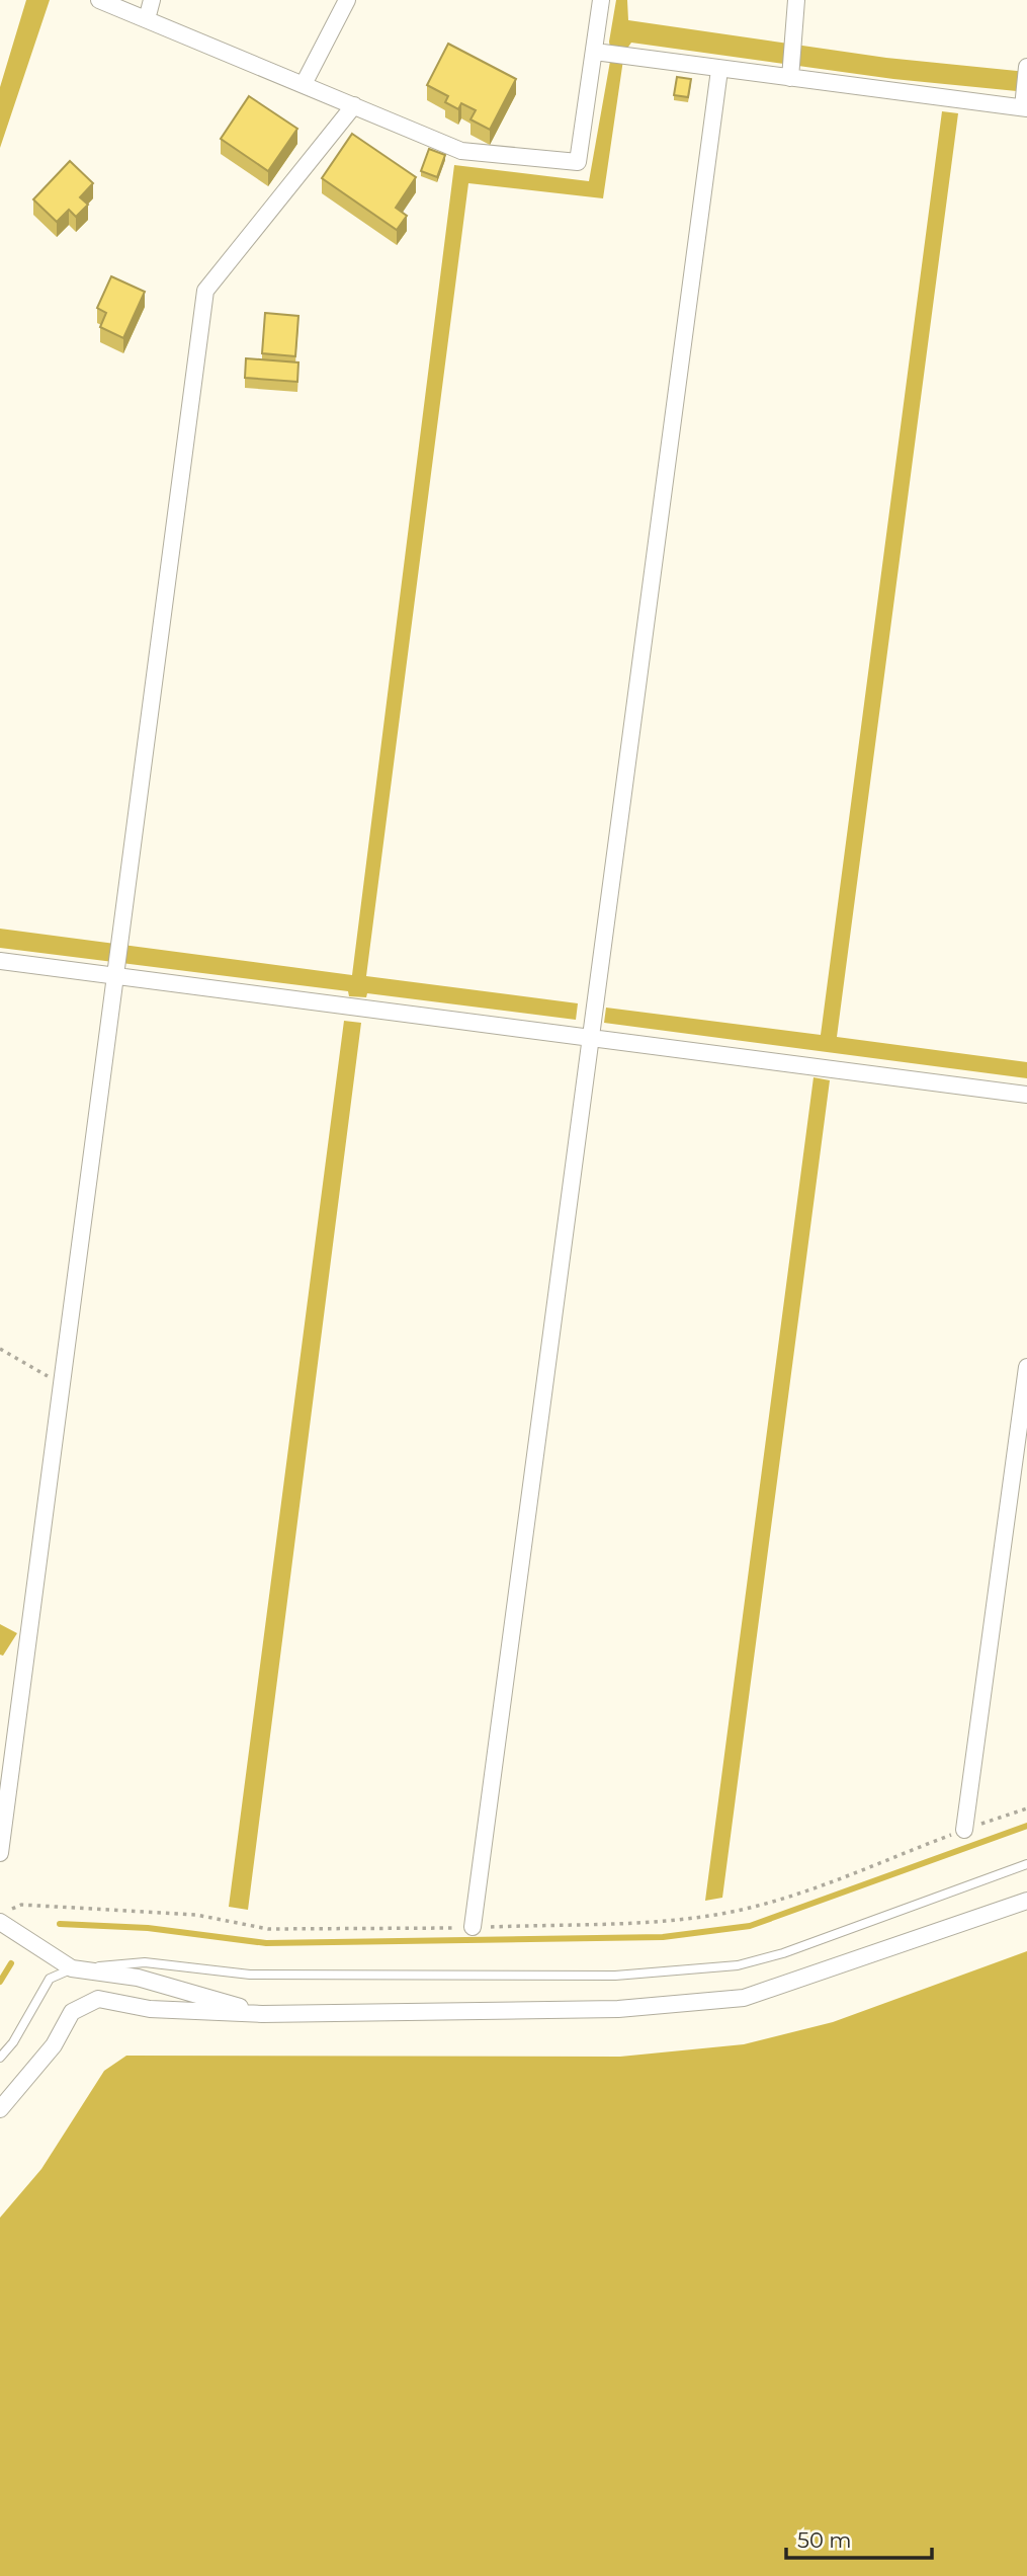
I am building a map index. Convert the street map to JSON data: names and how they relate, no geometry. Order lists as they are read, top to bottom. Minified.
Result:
{"scale_bar":"50 m"}
